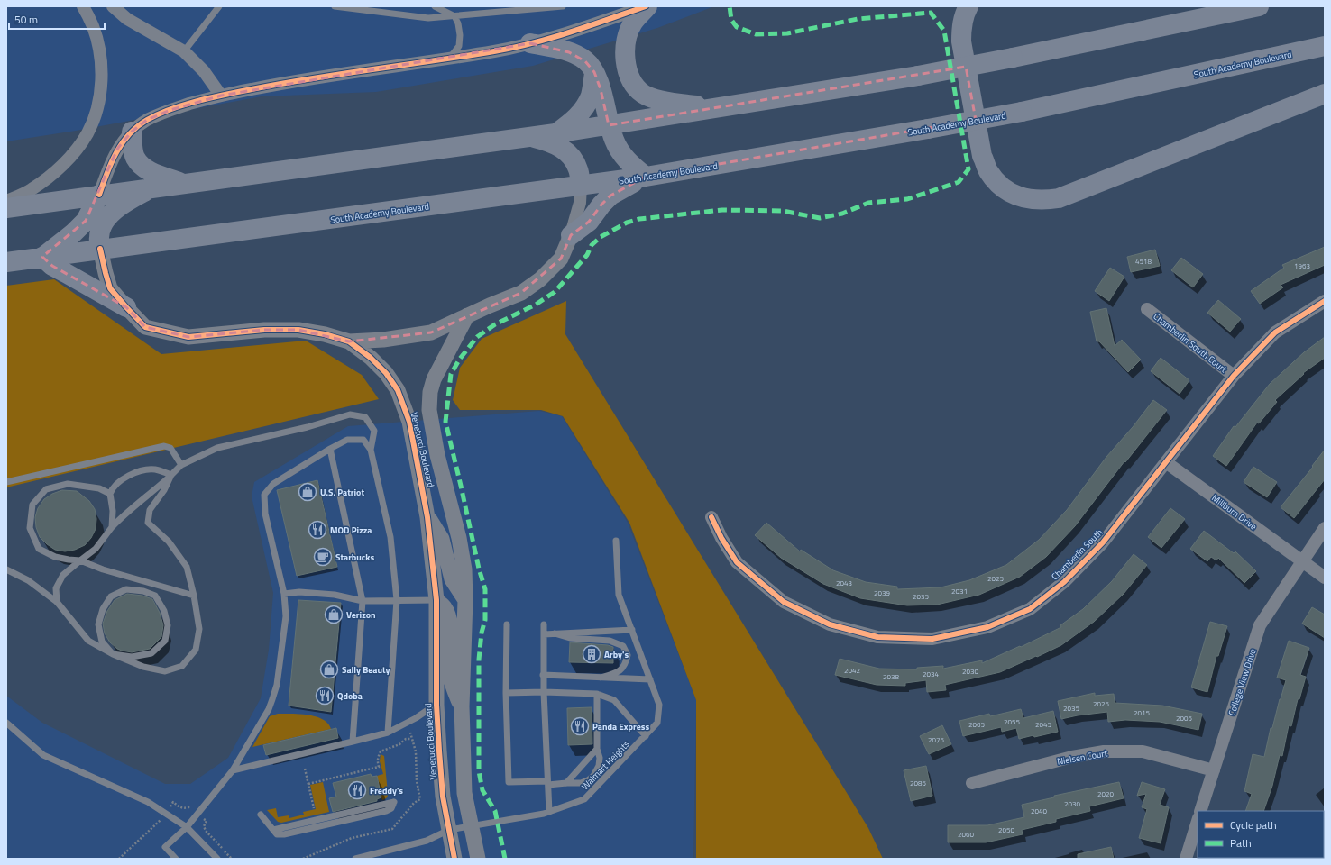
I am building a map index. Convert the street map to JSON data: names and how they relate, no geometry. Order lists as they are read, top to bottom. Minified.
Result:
{"streets":{"highway":["South Academy Boulevard"],"street":["Chamberlin South Court","Venetucci Boulevard","Millburn Drive","Chamberlin South","College View Drive","Nielsen Court"],"lane":["Walmart Heights"]},"crossings":[["South Academy Boulevard","Venetucci Boulevard"],["Chamberlin South Court","Chamberlin South"],["Venetucci Boulevard","Walmart Heights"],["Millburn Drive","Chamberlin South"],["Millburn Drive","College View Drive"],["College View Drive","Nielsen Court"]],"places":{"shop":["U.S. Patriot","Verizon","Sally Beauty"],"restaurant":["MOD Pizza","Qdoba","Panda Express","Freddy's"],"cafe":["Starbucks"],"building":["Arby's"]},"house_numbers":["4518","1963","2025","2043","2031","2039","2035","2042","2030","2034","2038","2025","2035","2015","2005","2055","2065","2045","2075","2085","2020","2030","2040","2050","2060"],"legend":["Cycle path","Path"],"scale_bar":"50 m"}
